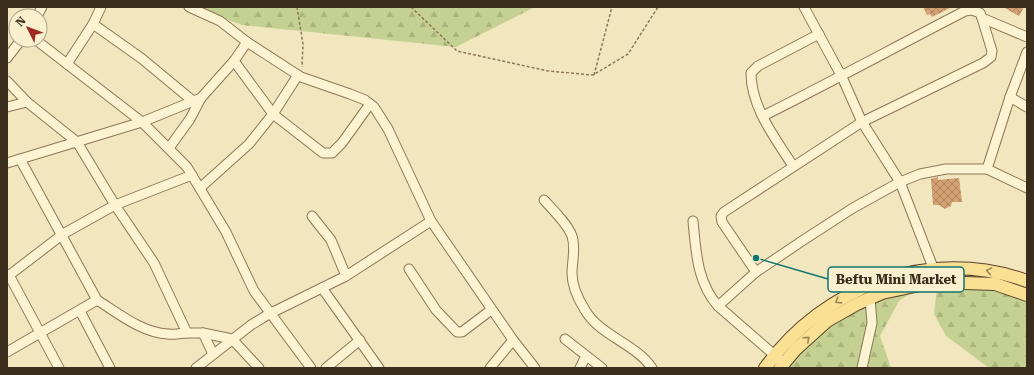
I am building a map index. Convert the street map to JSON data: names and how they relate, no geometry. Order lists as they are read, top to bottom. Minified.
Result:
{"places":["Beftu Mini Market"],"north":"top left"}
